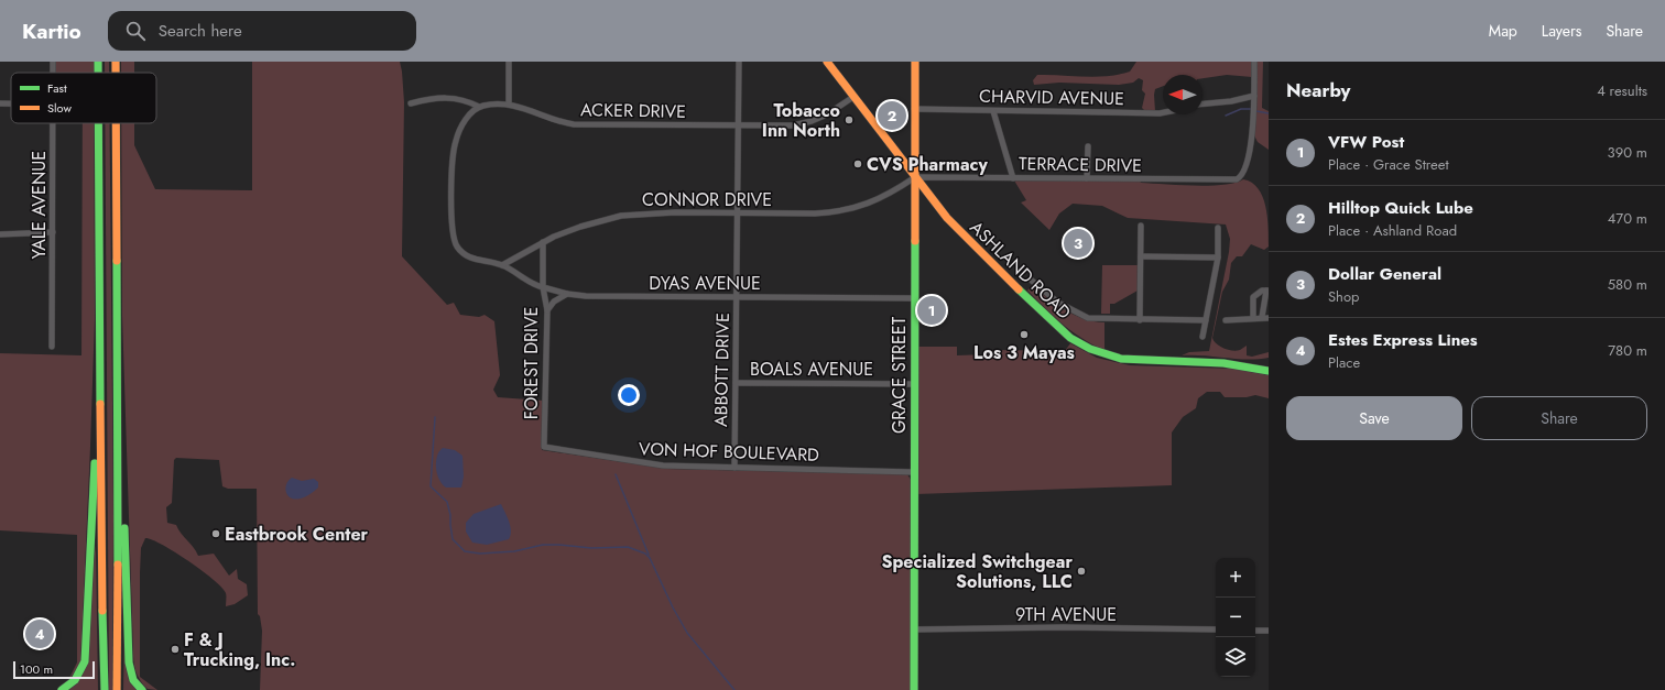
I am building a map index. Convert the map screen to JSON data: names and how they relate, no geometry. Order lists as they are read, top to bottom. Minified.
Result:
{"streets":{"main road":["ASHLAND ROAD","GRACE STREET"],"street":["CHARVID AVENUE","ACKER DRIVE","TERRACE DRIVE","CONNOR DRIVE","YALE AVENUE","DYAS AVENUE","FOREST DRIVE","BOALS AVENUE","ABBOTT DRIVE","VON HOF BOULEVARD","9TH AVENUE"]},"crossings":[["CHARVID AVENUE","GRACE STREET"],["ACKER DRIVE","ASHLAND ROAD"],["ACKER DRIVE","FOREST DRIVE"],["ACKER DRIVE","ABBOTT DRIVE"],["TERRACE DRIVE","CONNOR DRIVE"],["TERRACE DRIVE","ASHLAND ROAD"],["TERRACE DRIVE","GRACE STREET"],["CONNOR DRIVE","ASHLAND ROAD"],["CONNOR DRIVE","FOREST DRIVE"],["CONNOR DRIVE","ABBOTT DRIVE"],["CONNOR DRIVE","GRACE STREET"],["ASHLAND ROAD","GRACE STREET"],["DYAS AVENUE","FOREST DRIVE"],["DYAS AVENUE","ABBOTT DRIVE"],["DYAS AVENUE","GRACE STREET"],["FOREST DRIVE","VON HOF BOULEVARD"],["BOALS AVENUE","ABBOTT DRIVE"],["BOALS AVENUE","GRACE STREET"],["ABBOTT DRIVE","VON HOF BOULEVARD"],["GRACE STREET","VON HOF BOULEVARD"],["GRACE STREET","9TH AVENUE"]],"places":["Tobacco Inn North","CVS Pharmacy","Los 3 Mayas","Eastbrook Center","Specialized Switchgear Solutions, LLC","F & J Trucking, Inc."],"legend":["Fast","Slow"],"scale_bar":"100 m","north":"left","page":{"header":"Kartio","search":"Search here","nav":["Map","Layers","Share"],"heading":["Nearby","4 results"],"pins":["2","3","1","4"],"list":[{"mark":"1","name":"VFW Post","note":"Place · Grace Street","value":"390 m"},{"mark":"2","name":"Hilltop Quick Lube","note":"Place · Ashland Road","value":"470 m"},{"mark":"3","name":"Dollar General","note":"Shop","value":"580 m"},{"mark":"4","name":"Estes Express Lines","note":"Place","value":"780 m"}],"buttons":["Save","Share"],"map_buttons":["+","−"],"scale":"100 m"}}
